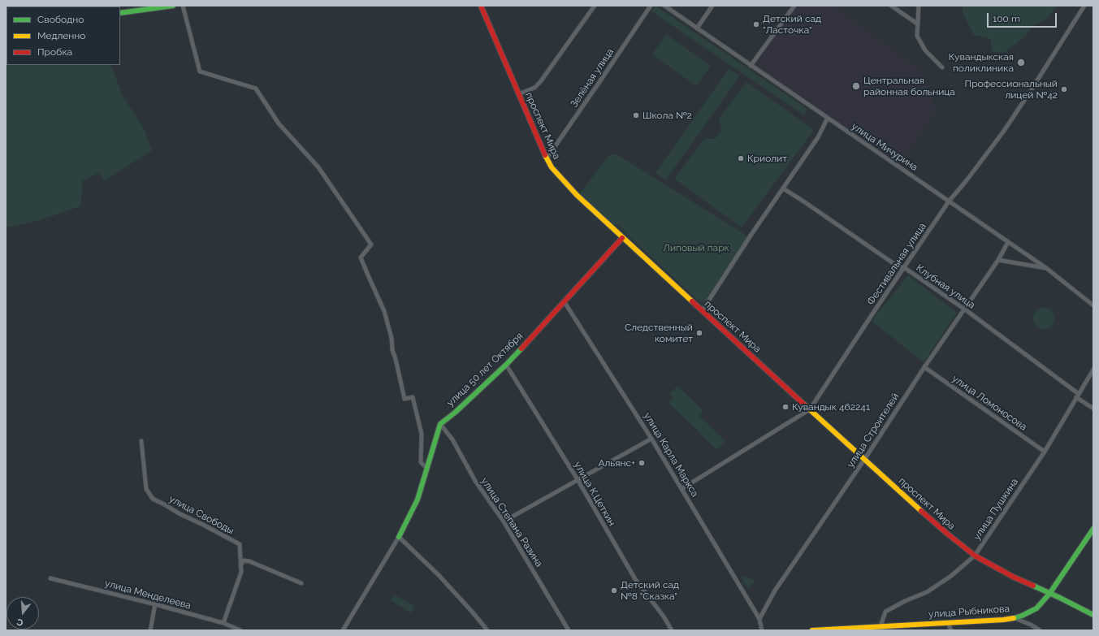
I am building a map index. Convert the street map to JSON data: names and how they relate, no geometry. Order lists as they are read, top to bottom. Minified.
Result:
{"streets":{"main road":["проспект Мира","улица 50 лет Октября","улица Рыбникова"],"street":["Зелёная улица","улица Мичурина","Фестивальная улица","Клубная улица","улица Ломоносова","улица Строителей","улица Карла Маркса","улица К.Цеткин","улица Пушкина","улица Свободы","улица Степана Разина","улица Менделеева"]},"crossings":[["Зелёная улица","проспект Мира"],["проспект Мира","Фестивальная улица"],["проспект Мира","улица 50 лет Октября"],["проспект Мира","улица Строителей"],["проспект Мира","улица Пушкина"],["проспект Мира","улица Рыбникова"],["улица Мичурина","Фестивальная улица"],["улица Мичурина","улица Строителей"],["Фестивальная улица","Клубная улица"],["Фестивальная улица","улица Карла Маркса"],["Клубная улица","улица Строителей"],["Клубная улица","улица Пушкина"],["улица 50 лет Октября","улица Карла Маркса"],["улица 50 лет Октября","улица К.Цеткин"],["улица 50 лет Октября","улица Степана Разина"],["улица Ломоносова","улица Строителей"],["улица Ломоносова","улица Пушкина"],["улица Строителей","улица Карла Маркса"],["улица Пушкина","улица Рыбникова"],["улица Свободы","улица Менделеева"]],"parks":["Липовый парк"],"places":["Детский сад \"Ласточка\"","Кувандыкская поликлиника","Центральная районная больница","Профессиональный лицей №42","Школа №2","Криолит","Следственный комитет","Кувандык 462241","Альянс+","Детский сад №8 \"Сказка\""],"legend":["Свободно","Медленно","Пробка"],"scale_bar":"100 m","north":"bottom"}
